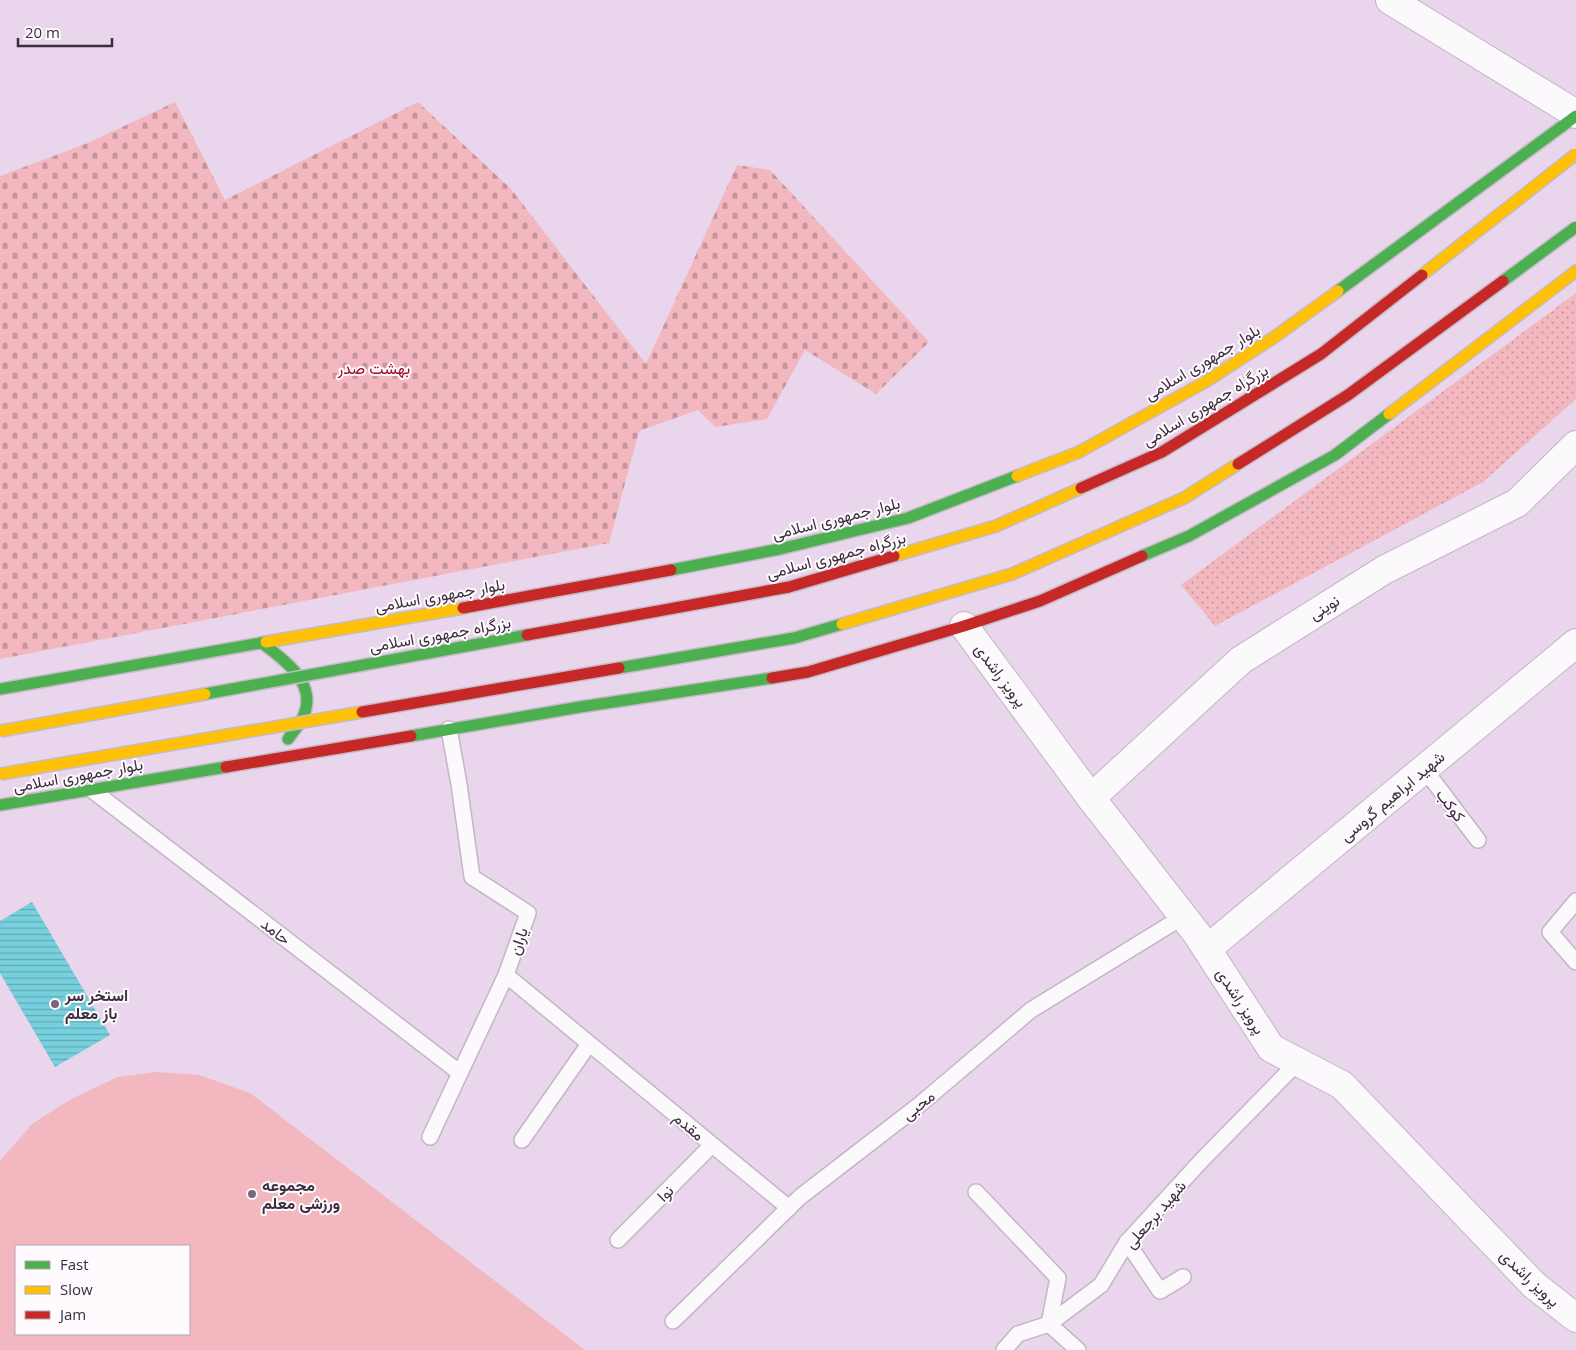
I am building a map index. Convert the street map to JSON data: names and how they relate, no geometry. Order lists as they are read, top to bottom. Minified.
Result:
{"streets":{"main road":["بلوار جمهوری اسلامی","بزرگراه جمهوری اسلامی"],"street":["نوینی","پرویز راشدی","شهید ابراهیم گروسی"],"lane":["کوکب","حامد","یاران","محبی","مقدم","نوا","شهید برجعلی"]},"crossings":[["بلوار جمهوری اسلامی","پرویز راشدی"],["بلوار جمهوری اسلامی","حامد"],["بلوار جمهوری اسلامی","یاران"],["نوینی","پرویز راشدی"],["پرویز راشدی","شهید ابراهیم گروسی"],["پرویز راشدی","محبی"],["پرویز راشدی","شهید برجعلی"],["شهید ابراهیم گروسی","کوکب"],["حامد","یاران"],["یاران","مقدم"],["محبی","مقدم"],["مقدم","نوا"]],"parks":["بهشت صدر"],"places":["استخر سر باز معلم","مجموعه ورزشی معلم"],"legend":["Fast","Slow","Jam"],"scale_bar":"20 m"}
